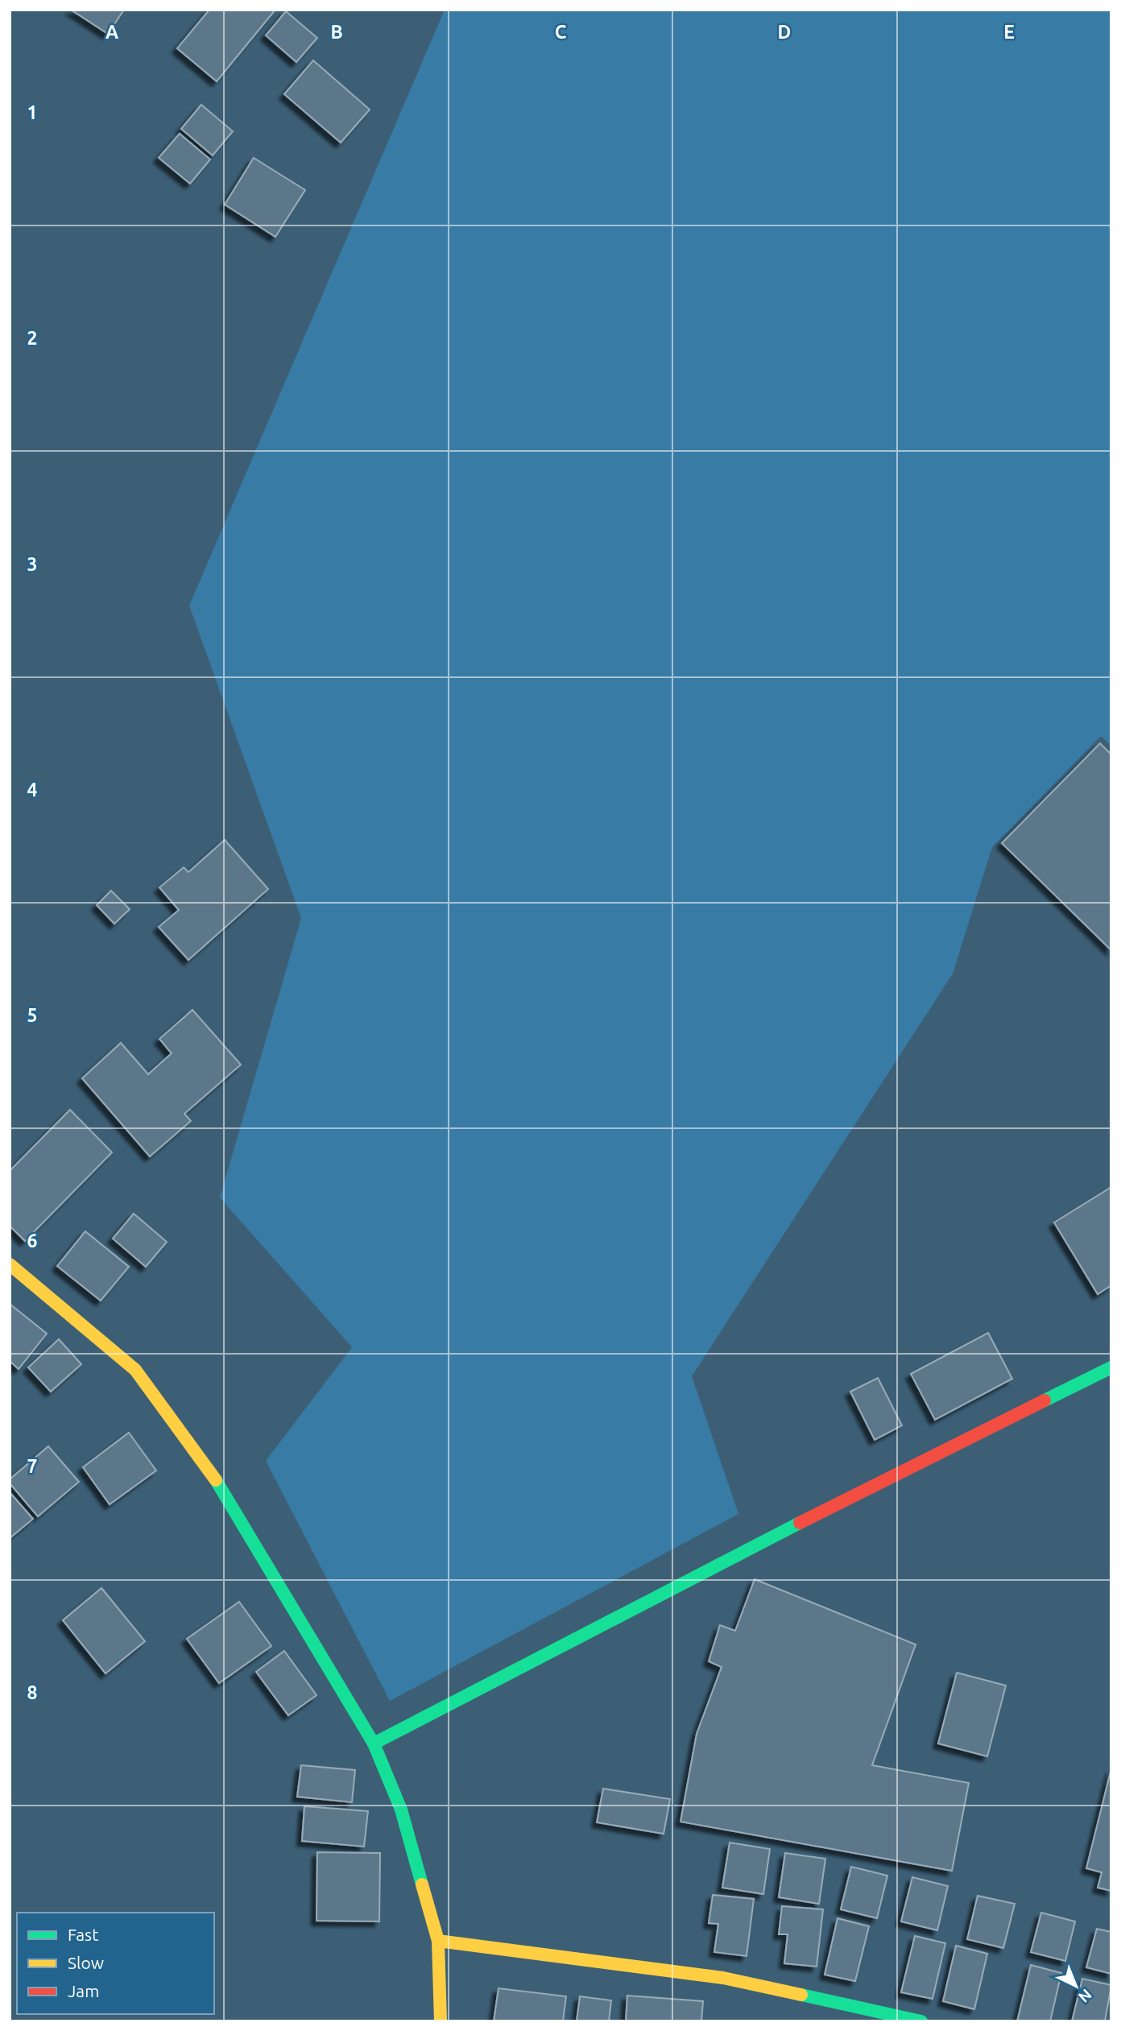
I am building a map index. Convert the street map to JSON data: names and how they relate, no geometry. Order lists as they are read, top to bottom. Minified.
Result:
{"legend":["Fast","Slow","Jam"],"north":"bottom right","grid":{"columns":["A","B","C","D","E"],"rows":["1","2","3","4","5","6","7","8"]}}
